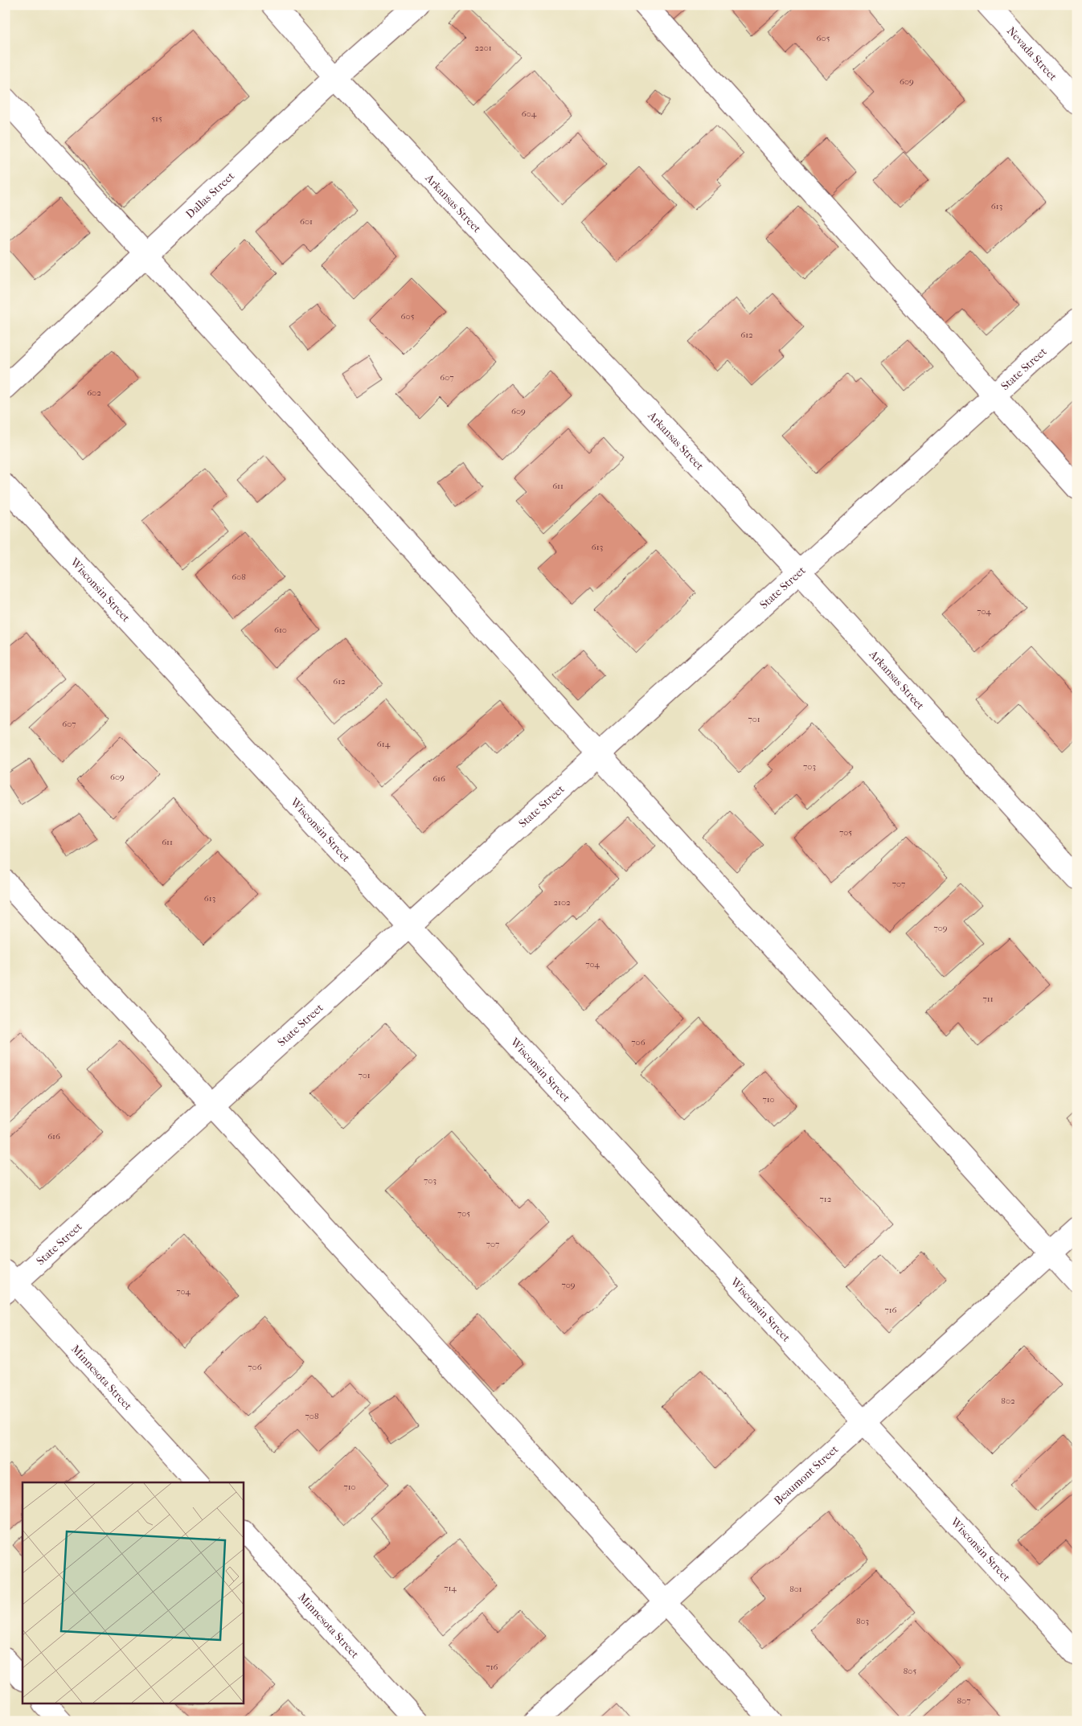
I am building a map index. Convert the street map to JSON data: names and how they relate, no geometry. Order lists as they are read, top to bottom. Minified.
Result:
{"streets":{"street":["Nevada Street","Dallas Street","Arkansas Street","State Street","Wisconsin Street","Minnesota Street","Beaumont Street"]},"crossings":[["Dallas Street","Arkansas Street"],["Arkansas Street","State Street"],["State Street","Wisconsin Street"],["State Street","Minnesota Street"],["Wisconsin Street","Beaumont Street"]],"house_numbers":["605","2201","609","604","515","613","601","605","612","607","602","609","611","613","608","704","610","612","701","607","614","703","609","616","705","611","707","613","2102","709","704","711","706","701","710","616","703","712","705","707","709","704","716","706","802","708","710","714","801","803","716","805","807"]}
